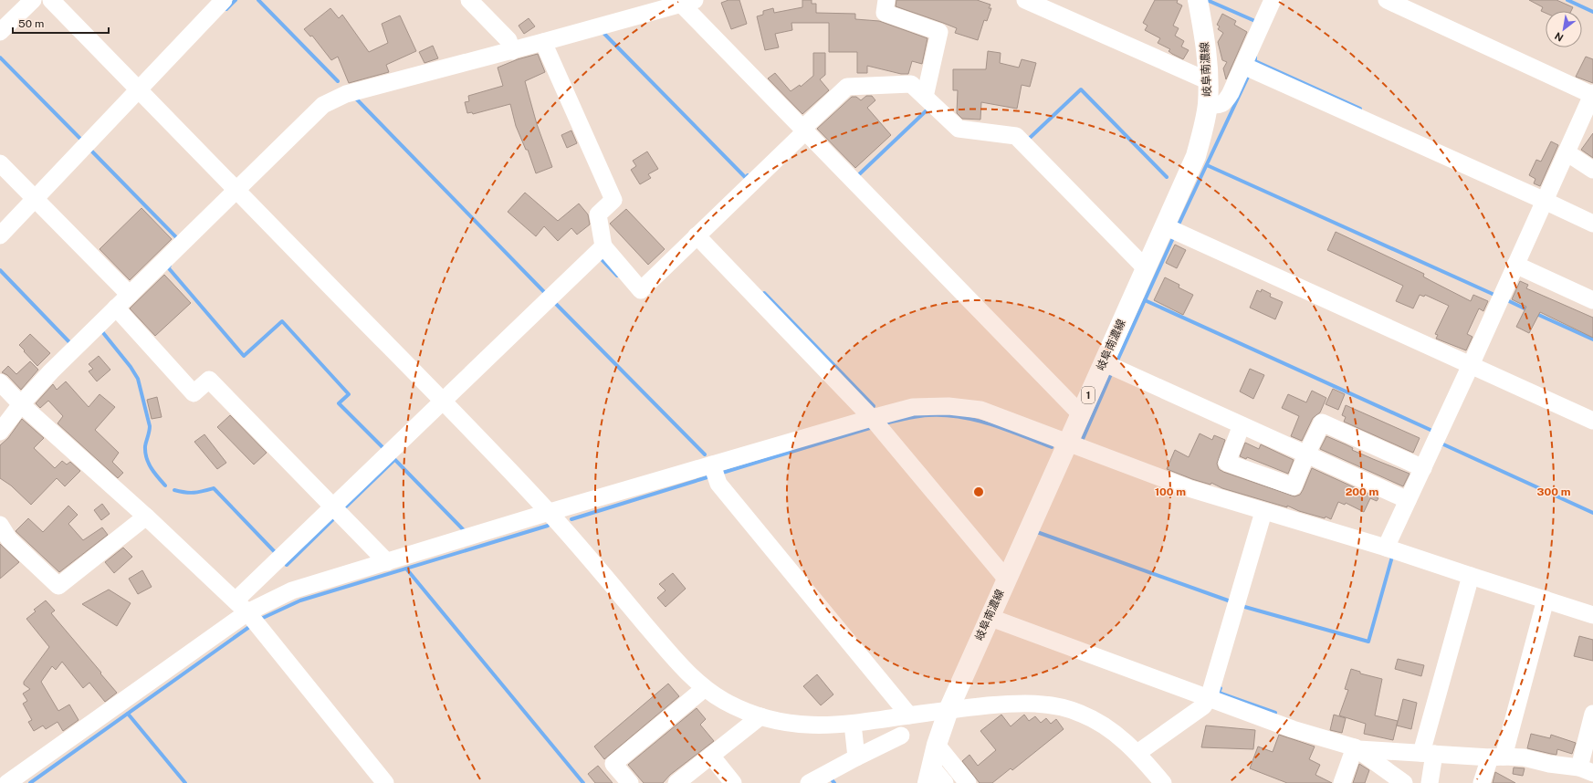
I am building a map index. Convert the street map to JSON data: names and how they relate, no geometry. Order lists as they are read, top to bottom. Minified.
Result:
{"streets":{"main road":["岐阜南濃線","1"]},"scale_bar":"50 m","north":"bottom left","rings":["100 m","200 m","300 m"]}
